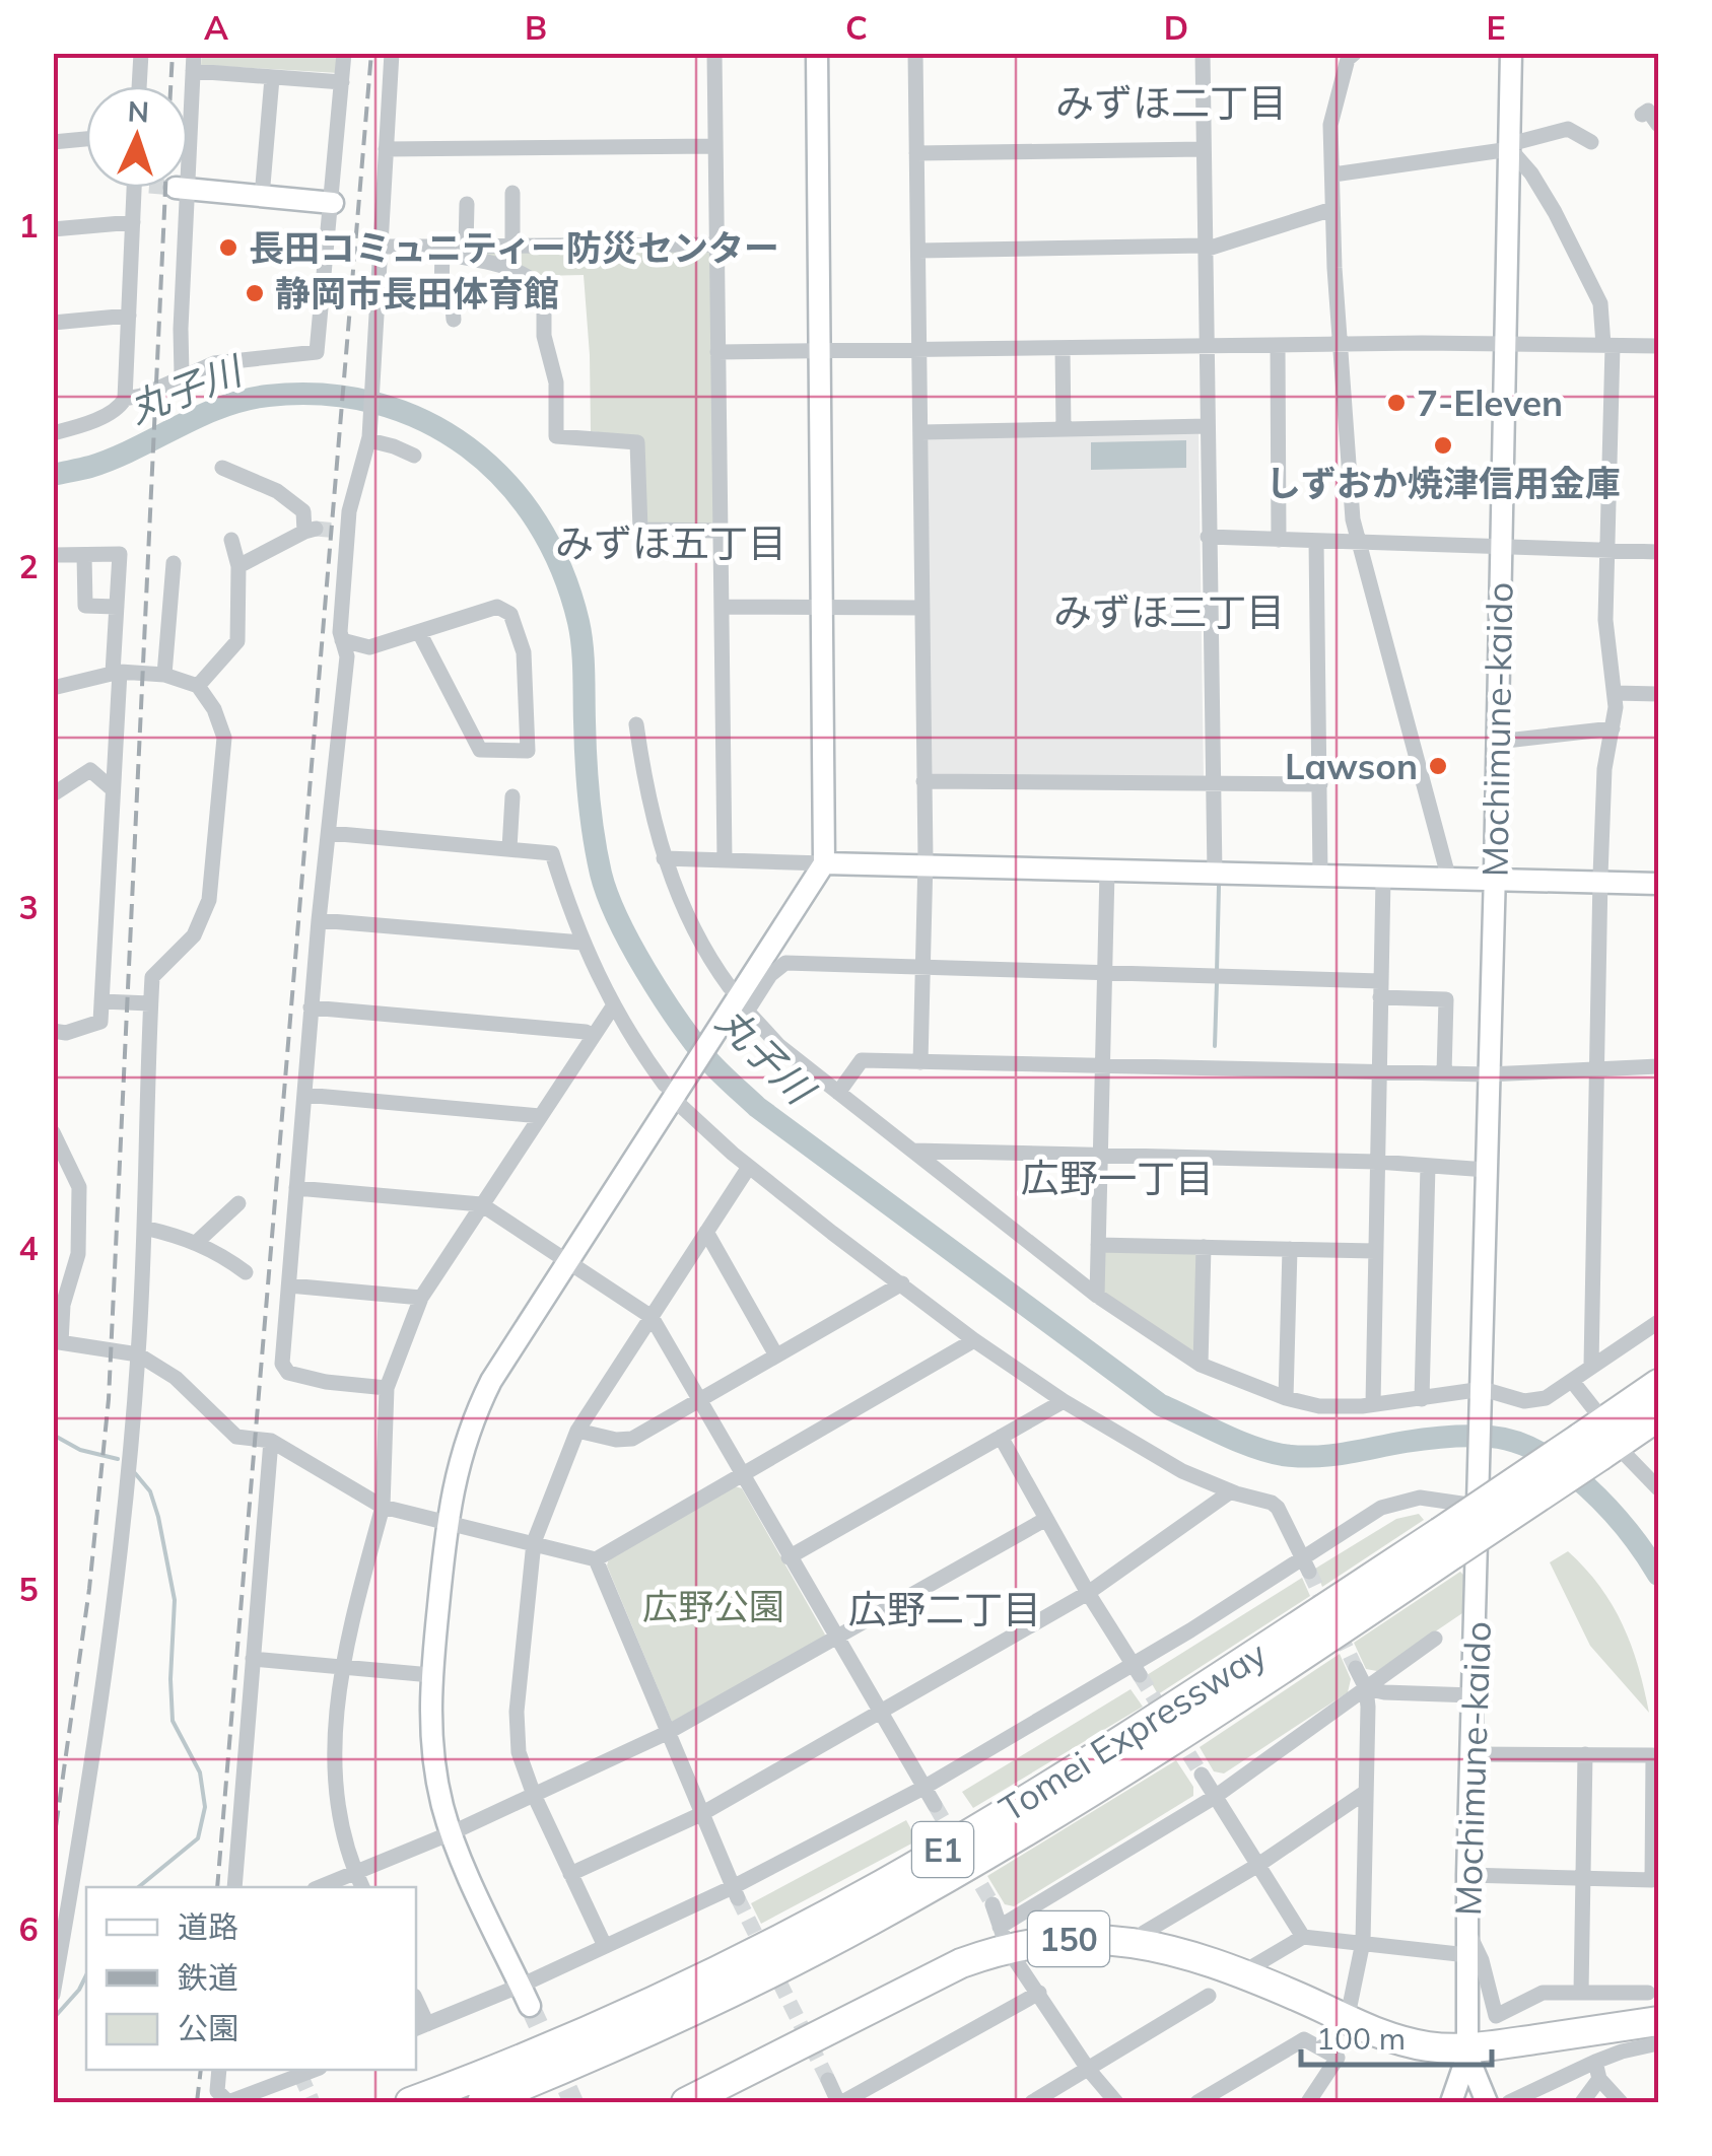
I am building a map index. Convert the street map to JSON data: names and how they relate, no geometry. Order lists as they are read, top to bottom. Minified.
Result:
{"streets":{"highway":["Tomei Expressway","E1","150"],"street":["Mochimune-kaido"]},"crossings":[["Mochimune-kaido","150"]],"districts":["みずほ二丁目","みずほ五丁目","みずほ三丁目","広野一丁目","広野二丁目"],"water":["丸子川"],"parks":["広野公園"],"places":["長田コミュニティー防災センター","静岡市長田体育館","7-Eleven","しずおか焼津信用金庫","Lawson"],"legend":["道路","鉄道","公園"],"scale_bar":"100 m","north":"top","grid":{"columns":["A","B","C","D","E"],"rows":["1","2","3","4","5","6"]}}
